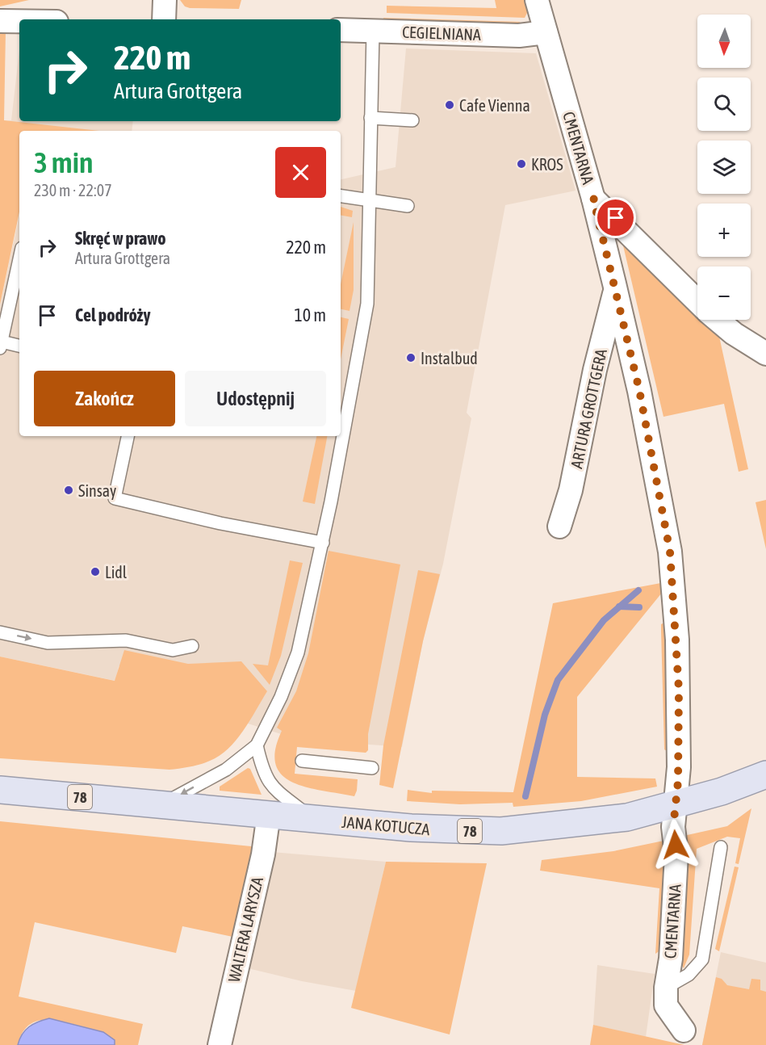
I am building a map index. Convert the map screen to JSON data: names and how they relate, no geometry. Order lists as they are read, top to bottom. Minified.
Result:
{"streets":{"main road":["78","JANA KOTUCZA"],"street":["CEGIELNIANA","CMENTARNA","ARTURA GROTTGERA","WALTERA LARYSZA"]},"crossings":[["CEGIELNIANA","CMENTARNA"],["CMENTARNA","ARTURA GROTTGERA"],["CMENTARNA","JANA KOTUCZA"],["JANA KOTUCZA","WALTERA LARYSZA"]],"places":["Cafe Vienna","KROS","Instalbud","Sinsay","Lidl"],"north":"bottom","page":{"map_buttons":["+","−"],"turn":["220 m","Artura Grottgera"],"heading":["3 min","230 m · 22:07"],"list":[{"name":"Skręć w prawo","note":"Artura Grottgera","value":"220 m"},{"name":"Cel podróży","value":"10 m"}],"buttons":["Zakończ","Udostępnij"]}}
